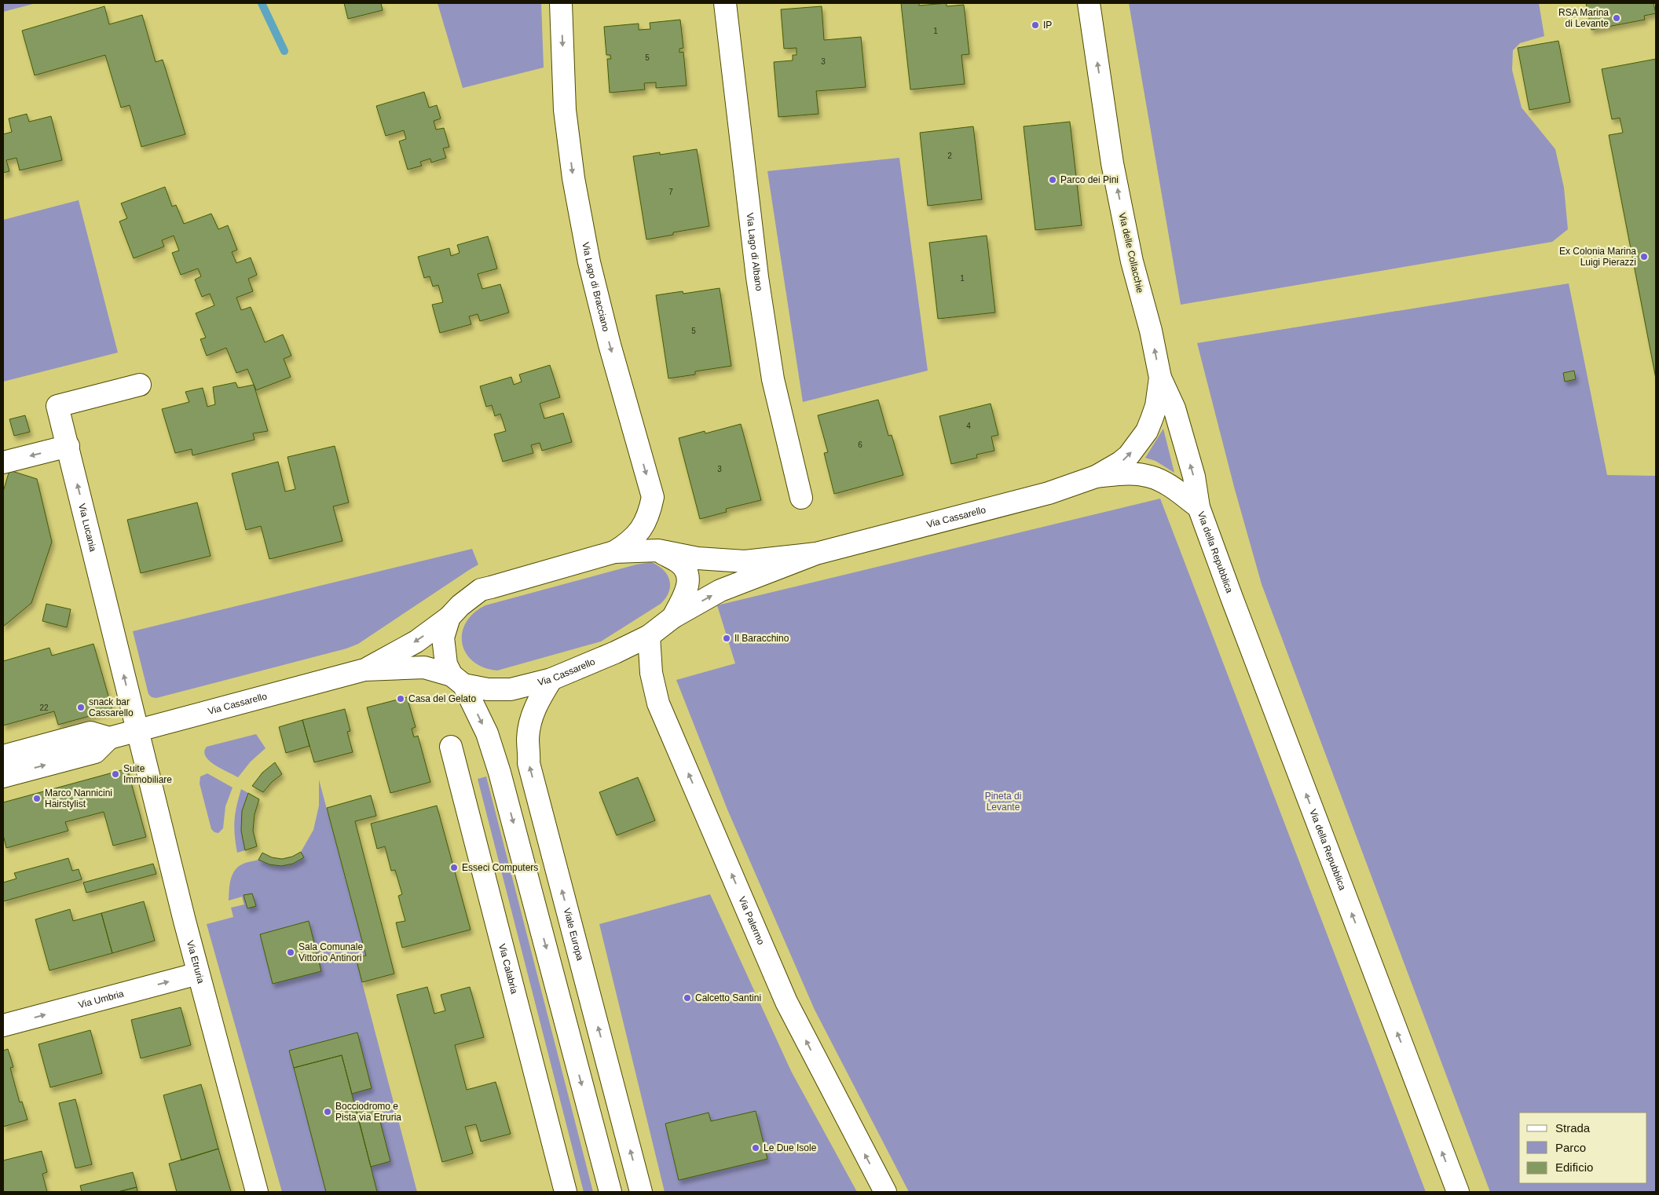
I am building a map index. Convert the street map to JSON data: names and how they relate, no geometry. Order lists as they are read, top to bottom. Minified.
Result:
{"streets":{"street":["Via Lago di Albano","Via delle Collacchie","Via Lago di Bracciano","Via Cassarello","Via Lucania","Via della Repubblica","Via Palermo","Viale Europa","Via Etruria","Via Calabria","Via Umbria"]},"crossings":[["Via delle Collacchie","Via Cassarello"],["Via delle Collacchie","Via della Repubblica"],["Via Lago di Bracciano","Via Cassarello"],["Via Cassarello","Via Lucania"],["Via Cassarello","Via della Repubblica"],["Via Cassarello","Via Palermo"],["Via Cassarello","Viale Europa"],["Via Cassarello","Via Etruria"],["Via Lucania","Via Etruria"],["Via Etruria","Via Umbria"]],"one_way":["Via delle Collacchie","Via Lago di Bracciano","Via Lucania","Via della Repubblica","Via Umbria"],"parks":["Pineta di Levante"],"places":["RSA Marina di Levante","IP","Parco dei Pini","Ex Colonia Marina Luigi Pierazzi","Il Baracchino","Casa del Gelato","snack bar Cassarello","Suite Immobiliare","Marco Nannicini Hairstylist","Esseci Computers","Sala Comunale Vittorio Antinori","Calcetto Santini","Bocciodromo e Pista via Etruria","Le Due Isole"],"house_numbers":["1","5","3","2","7","1","5","4","6","3","22"],"legend":["Strada","Parco","Edificio"]}
